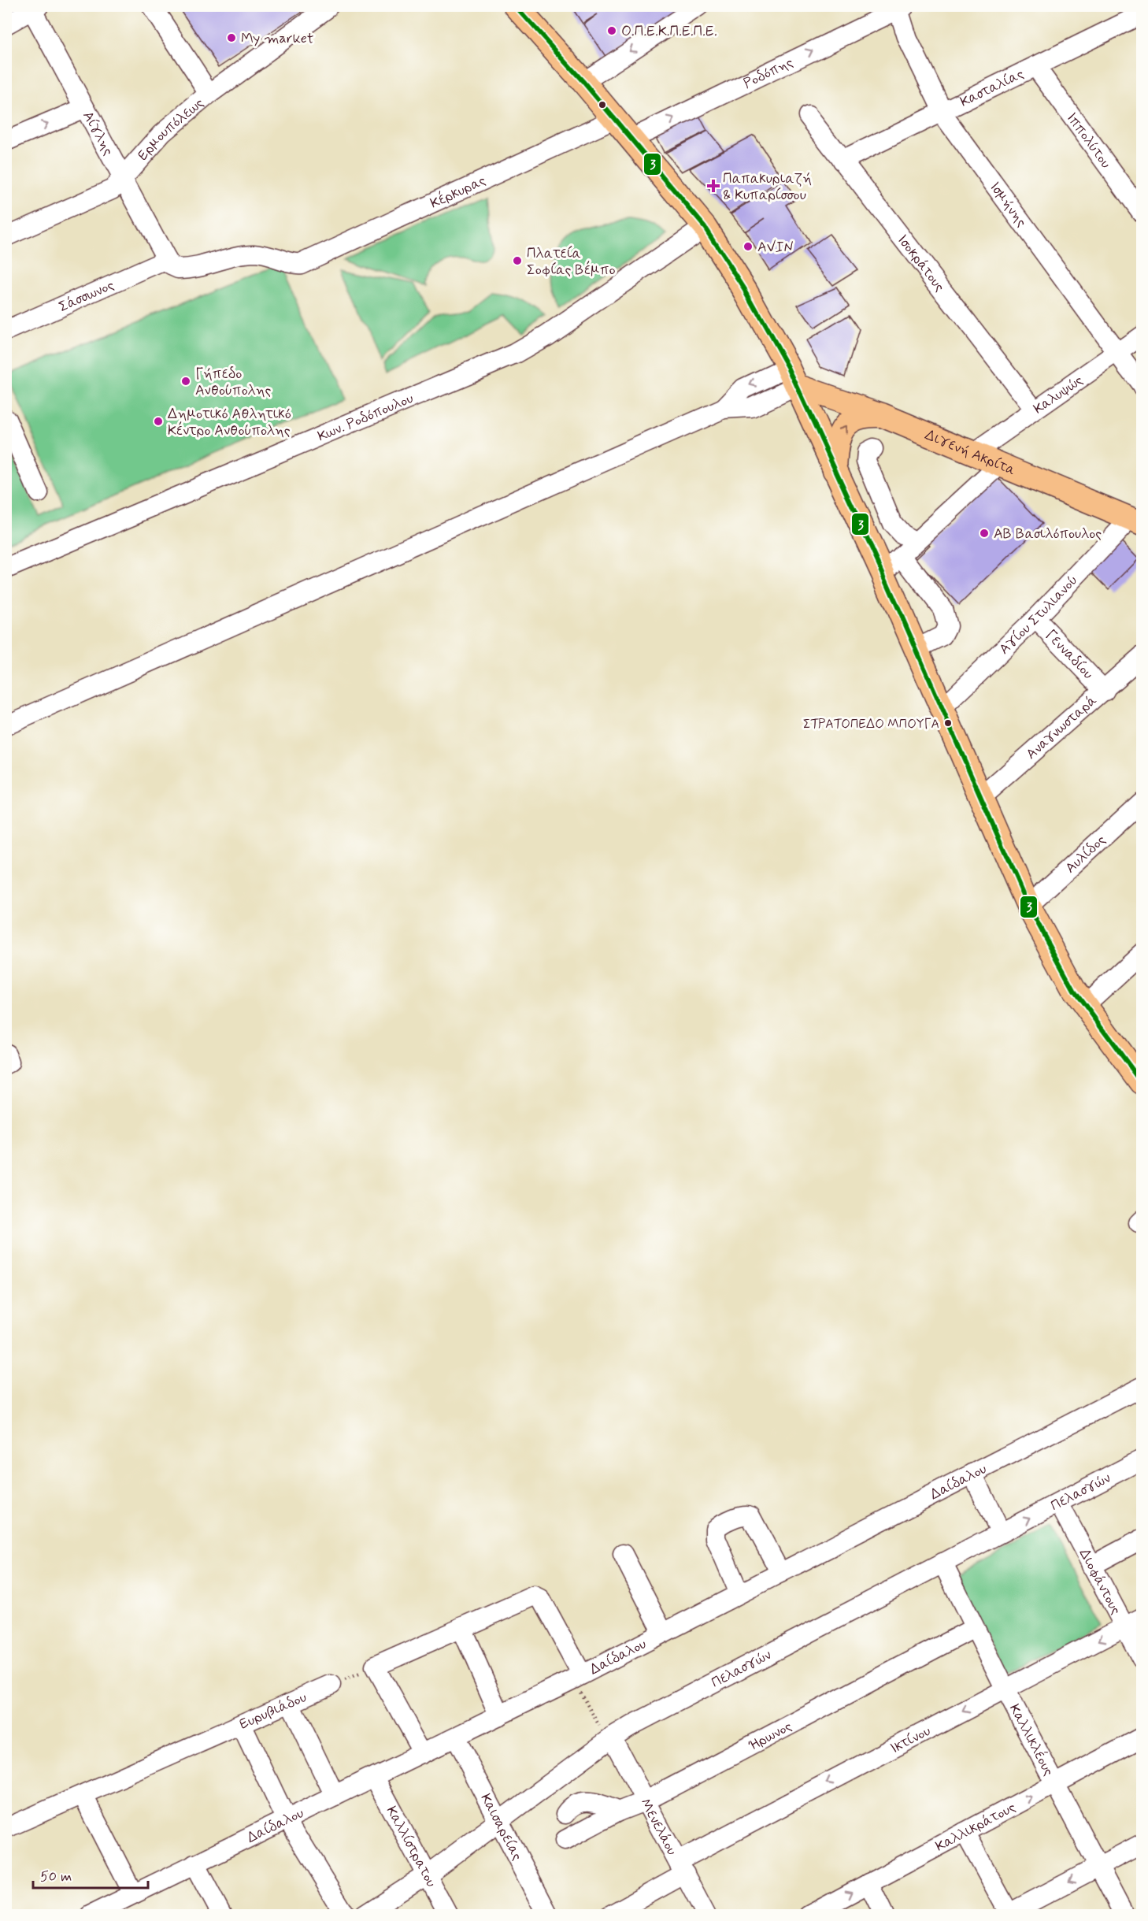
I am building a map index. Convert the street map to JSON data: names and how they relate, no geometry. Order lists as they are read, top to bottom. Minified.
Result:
{"streets":{"main road":["Διγενή Ακρίτα"],"street":["Ροδόπης","Κασταλίας","Ερμουπόλεως","Αίγλης","Ιππολύτου","Κέρκυρας","Ισμήνης","Ισοκράτους","Σάσσωνος","Καλυψώς","Κων. Ροδόπουλου","Αγίου Στυλιανού","Γενναδίου","Αναγνωσταρά","Αυλίδος","Δαίδαλου","Πελασγών","Διοφάντους","Ευρυβιάδου","Ήρωνος","Ικτίνου","Καλλικλέους","Μενελάου","Καισαρείας","Καλλικράτους","Καλλίστρατου"]},"crossings":[["Ροδόπης","Ισμήνης"],["Κασταλίας","Ιππολύτου"],["Κασταλίας","Ισμήνης"],["Κασταλίας","Ισοκράτους"],["Ερμουπόλεως","Αίγλης"],["Αίγλης","Κέρκυρας"],["Αίγλης","Σάσσωνος"],["Κέρκυρας","Σάσσωνος"],["Ισμήνης","Καλυψώς"],["Ισοκράτους","Καλυψώς"],["Καλυψώς","Διγενή Ακρίτα"],["Διγενή Ακρίτα","Αγίου Στυλιανού"],["Αγίου Στυλιανού","Γενναδίου"],["Γενναδίου","Αναγνωσταρά"],["Δαίδαλου","Καισαρείας"],["Δαίδαλου","Καλλίστρατου"],["Πελασγών","Διοφάντους"],["Πελασγών","Καλλικλέους"],["Πελασγών","Μενελάου"],["Πελασγών","Καισαρείας"],["Πελασγών","Καλλίστρατου"],["Διοφάντους","Ικτίνου"],["Ήρωνος","Καλλικλέους"],["Ήρωνος","Μενελάου"],["Ικτίνου","Καλλικλέους"],["Ικτίνου","Μενελάου"],["Καλλικλέους","Καλλικράτους"]],"one_way":["Ικτίνου"],"places":{"other":["Ο.Π.Ε.Κ.Π.Ε.Π.Ε.","My market","AVIN","Πλατεία Σοφίας Βέμπο","Γήπεδο Ανθούπολης","Δημοτικό Αθλητικό Κέντρο Ανθούπολης","ΑΒ Βασιλόπουλος","ΣΤΡΑΤΟΠΕΔΟ ΜΠΟΥΓΑ"],"health":["Παπακυριαζή & Κυπαρίσσου"]},"lines":["transit line 3"],"scale_bar":"50 m"}
